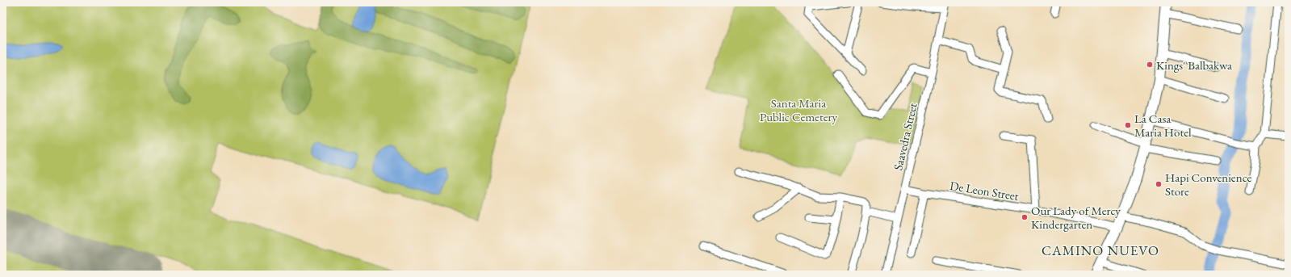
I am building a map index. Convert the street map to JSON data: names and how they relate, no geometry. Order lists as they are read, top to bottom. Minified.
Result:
{"streets":{"street":["Saavedra Street","De Leon Street"]},"crossings":[["Saavedra Street","De Leon Street"]],"districts":["CAMINO NUEVO"],"parks":["Santa Maria Public Cemetery"],"places":["Kings' Balbakwa","La Casa Maria Hotel","Hapi Convenience Store","Our Lady of Mercy Kindergarten"]}
